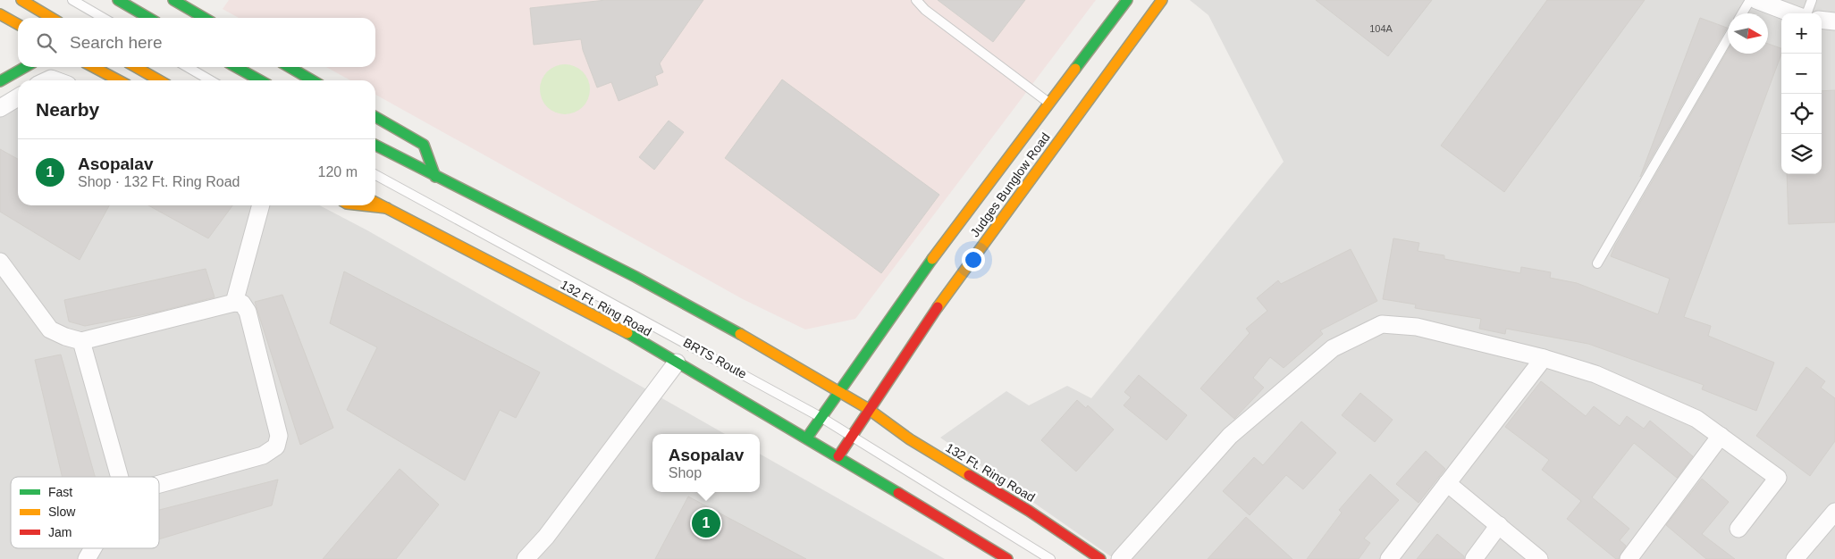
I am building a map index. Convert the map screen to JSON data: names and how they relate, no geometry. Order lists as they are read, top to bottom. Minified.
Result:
{"streets":{"main road":["Judges Bunglow Road","132 Ft. Ring Road"],"lane":["BRTS Route"]},"crossings":[["Judges Bunglow Road","132 Ft. Ring Road"],["Judges Bunglow Road","BRTS Route"]],"house_numbers":["104A"],"legend":["Fast","Slow","Jam"],"north":"right","page":{"map_buttons":["+","−"],"search":"Search here","heading":"Nearby","list":[{"mark":"1","name":"Asopalav","note":"Shop · 132 Ft. Ring Road","value":"120 m"}],"popup":["Asopalav","Shop"],"pins":"1"}}
